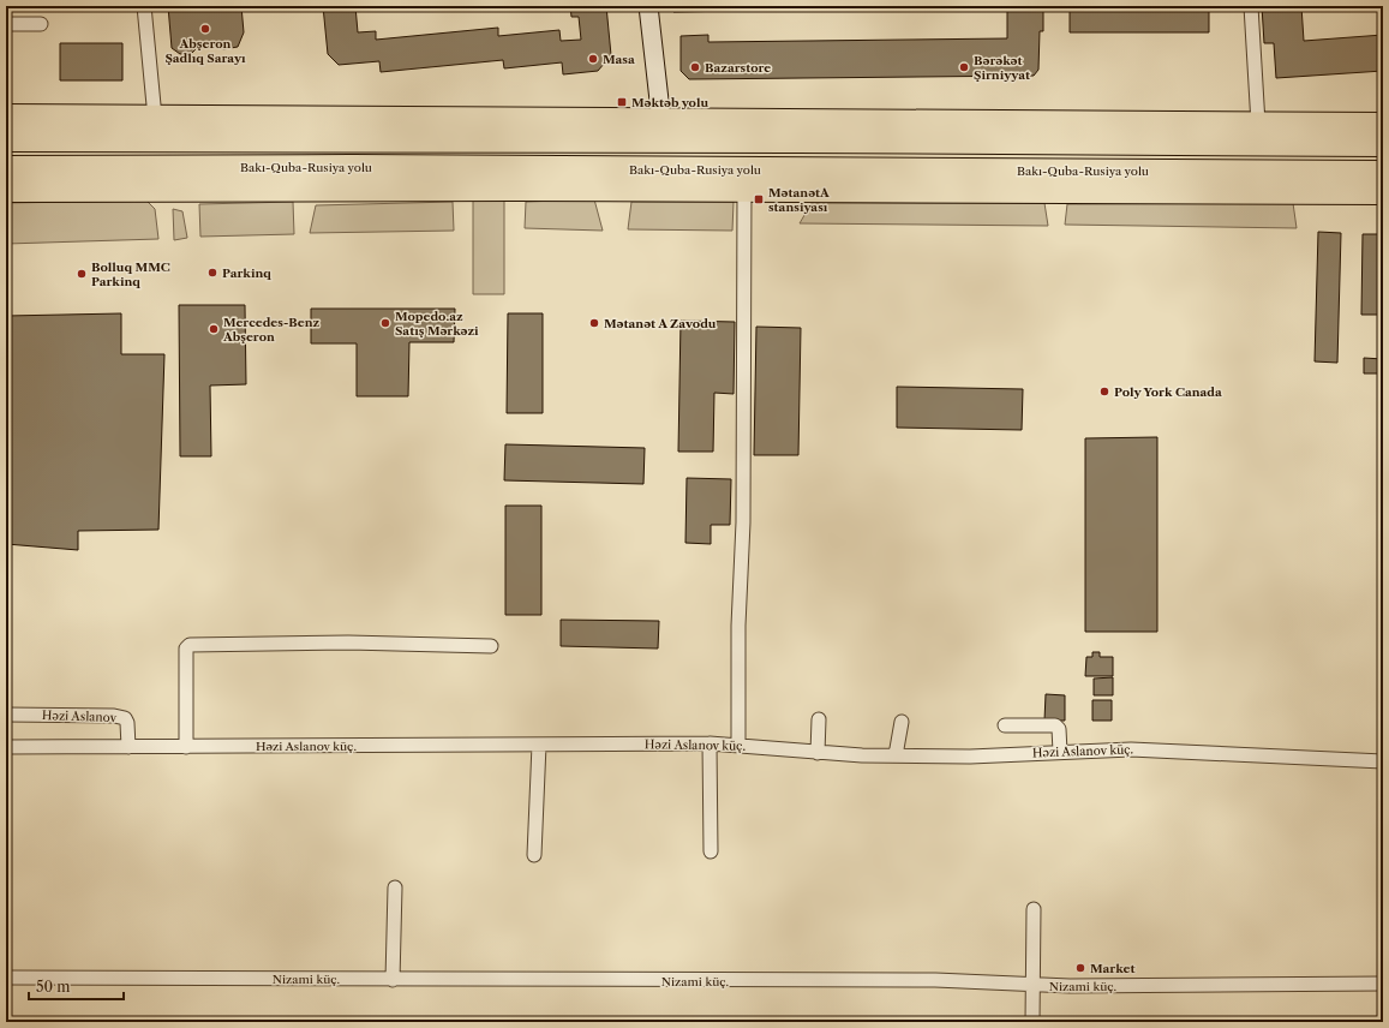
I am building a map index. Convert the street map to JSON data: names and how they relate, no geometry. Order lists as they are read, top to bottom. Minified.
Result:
{"streets":{"highway":["Bakı-Quba-Rusiya yolu"],"street":["Həzi Aslanov","Həzi Aslanov küç.","Nizami küç."]},"crossings":[["Həzi Aslanov","Həzi Aslanov küç."]],"places":{"other":["Abşeron Şadlıq Sarayı","Masa","Bazarstore","Bərəkət Şirniyyat","Parkinq","Bolluq MMC Parkinq","Mopedo.az Satış Mərkəzi","Mətanət A Zavodu","Mercedes-Benz Abşeron","Poly York Canada","Market"],"transit":["Məktəb yolu","MətanətA stansiyası"]},"scale_bar":"50 m"}
